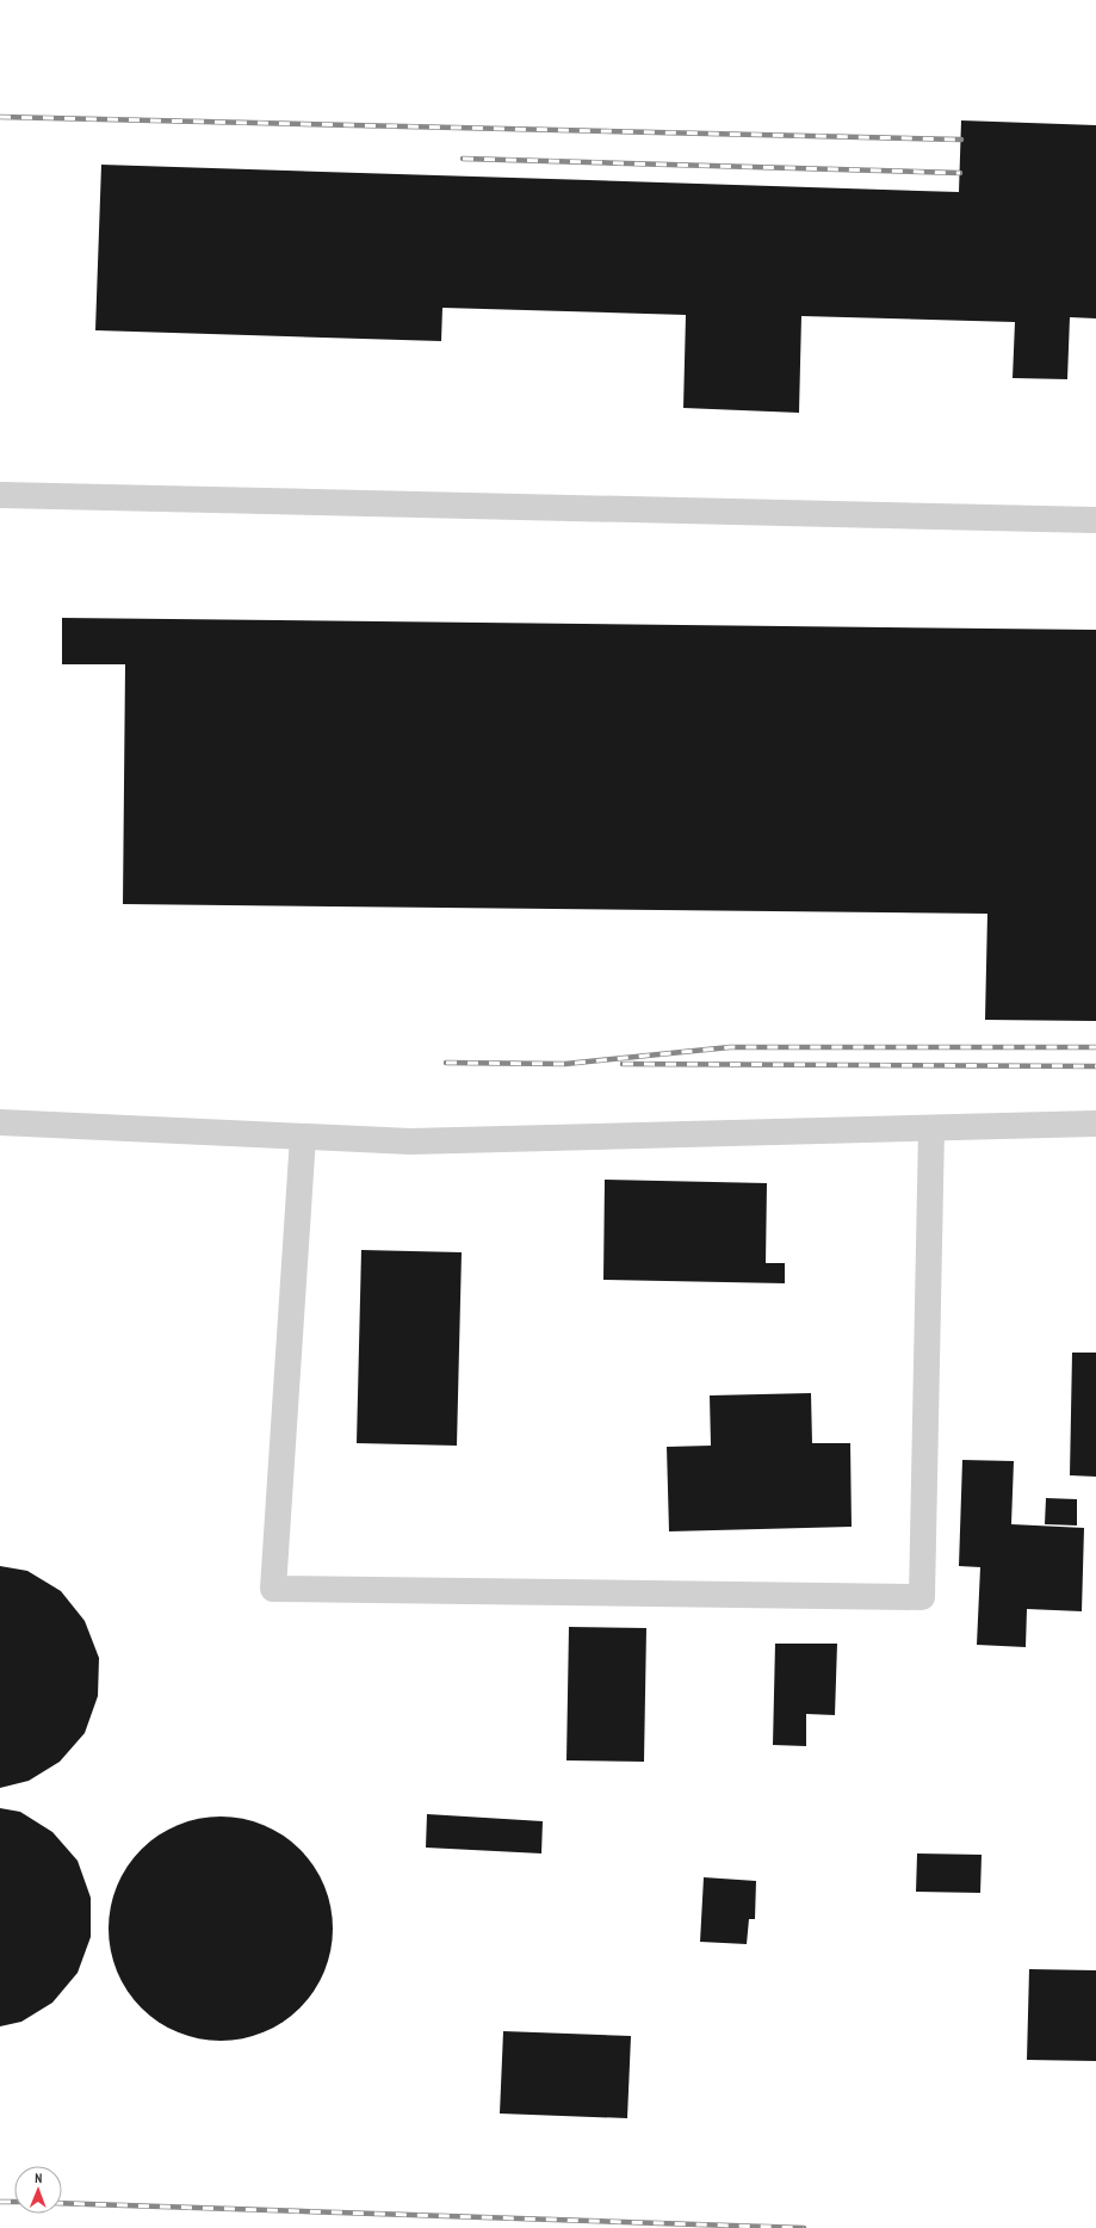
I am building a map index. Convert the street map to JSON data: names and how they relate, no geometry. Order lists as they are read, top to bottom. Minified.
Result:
{"north":"top"}
